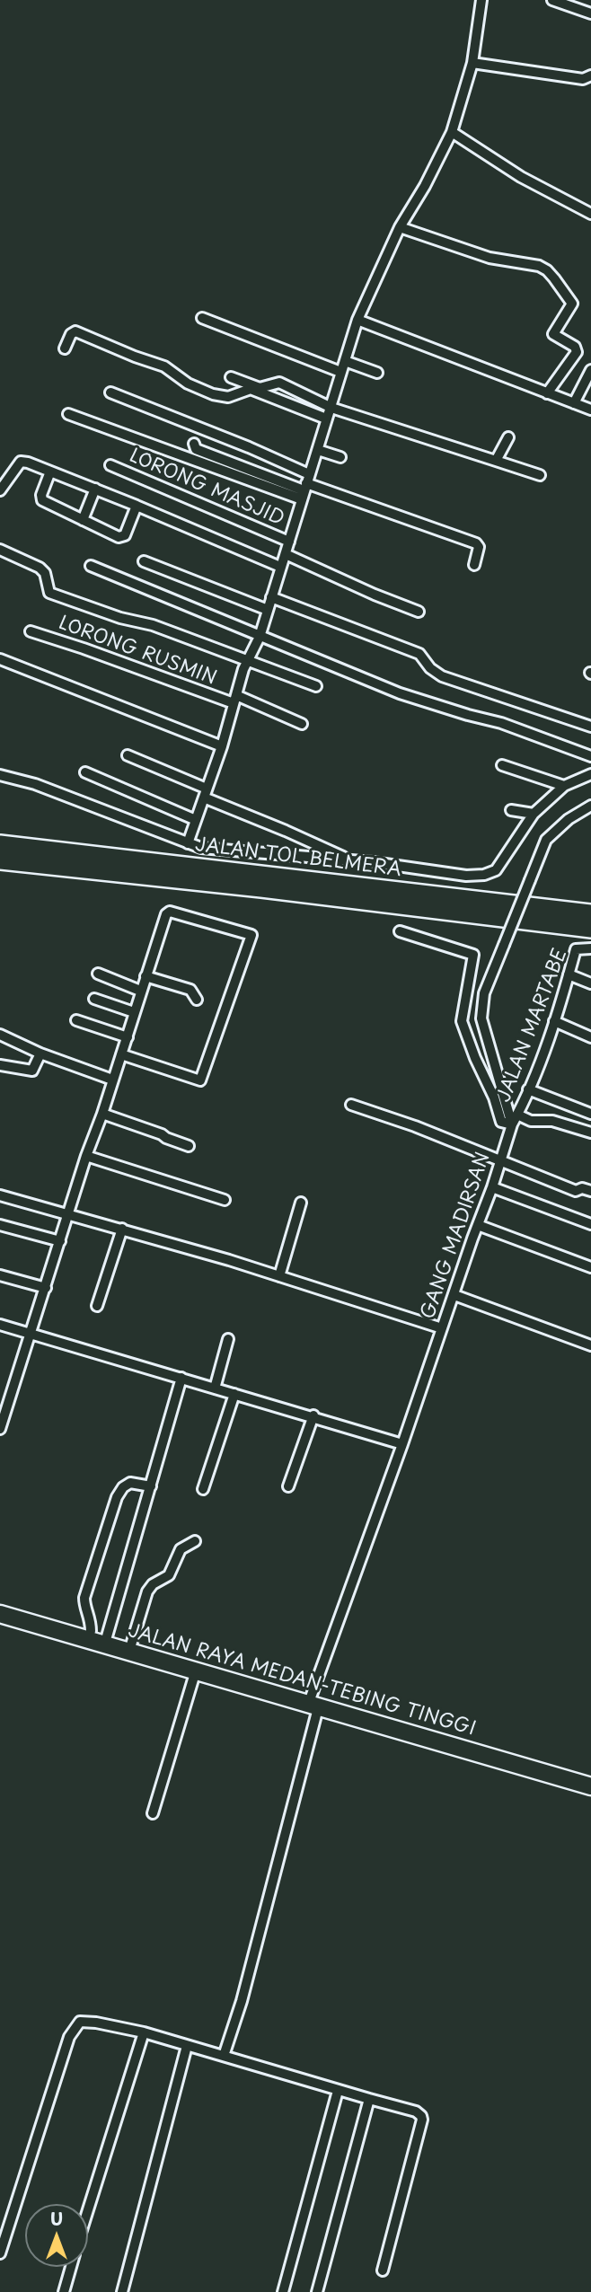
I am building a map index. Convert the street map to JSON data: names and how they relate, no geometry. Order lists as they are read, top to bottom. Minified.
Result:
{"streets":{"highway":["JALAN TOL BELMERA","JALAN RAYA MEDAN-TEBING TINGGI"],"street":["LORONG MASJID","LORONG RUSMIN","JALAN MARTABE","GANG MADIRSAN"]},"crossings":[["JALAN MARTABE","GANG MADIRSAN"],["GANG MADIRSAN","JALAN RAYA MEDAN-TEBING TINGGI"]],"north":"top"}
